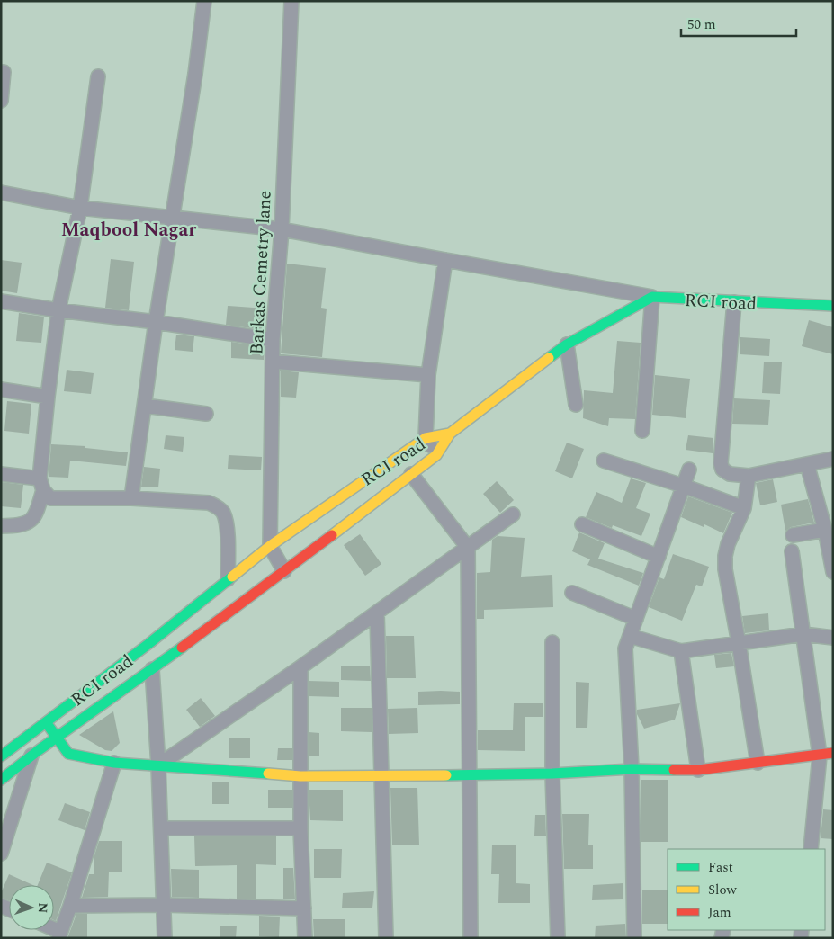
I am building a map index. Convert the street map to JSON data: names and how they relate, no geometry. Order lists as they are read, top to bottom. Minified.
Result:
{"streets":{"street":["Barkas Cemetry lane","RCI road"]},"crossings":[["Barkas Cemetry lane","RCI road"]],"districts":["Maqbool Nagar"],"legend":["Fast","Slow","Jam"],"scale_bar":"50 m","north":"right"}
